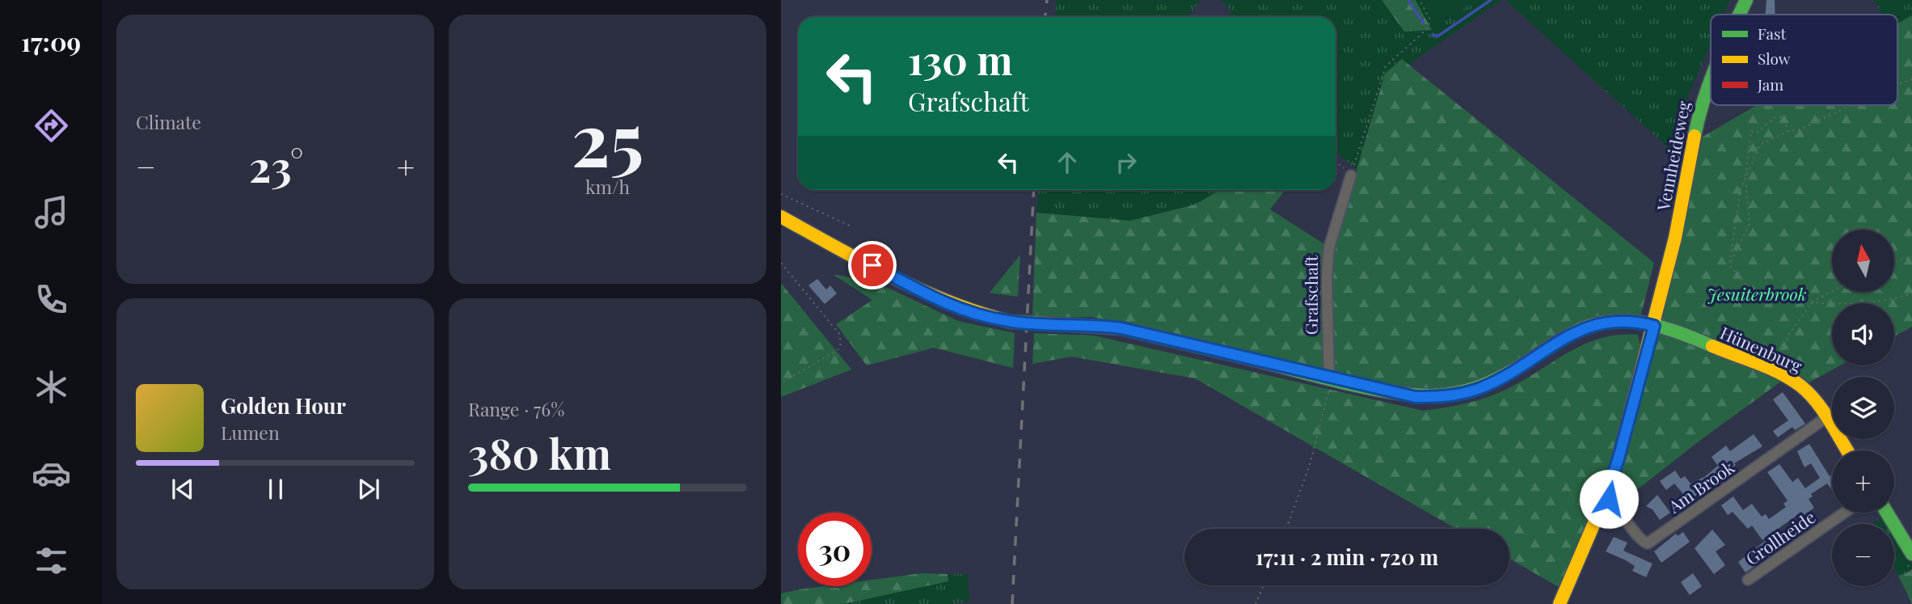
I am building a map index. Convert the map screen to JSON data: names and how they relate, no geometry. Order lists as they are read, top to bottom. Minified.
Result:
{"streets":{"street":["Vennheideweg","Grafschaft","Hünenburg","Am Brook","Grollheide"]},"crossings":[["Vennheideweg","Hünenburg"],["Vennheideweg","Am Brook"],["Hünenburg","Am Brook"]],"parks":["Jesuiterbrook"],"legend":["Fast","Slow","Jam"],"north":"top","page":{"tabs":"17:09","tile":["Climate",["25","km/h"],["Range · 76%","380 km"]],"turn":["130 m","Grafschaft"],"heat":["−","23°","+"],"map_buttons":["+","−"],"song":["Golden Hour","Lumen"],"limit":"30","trip":"17:11 · 2 min · 720 m"}}
